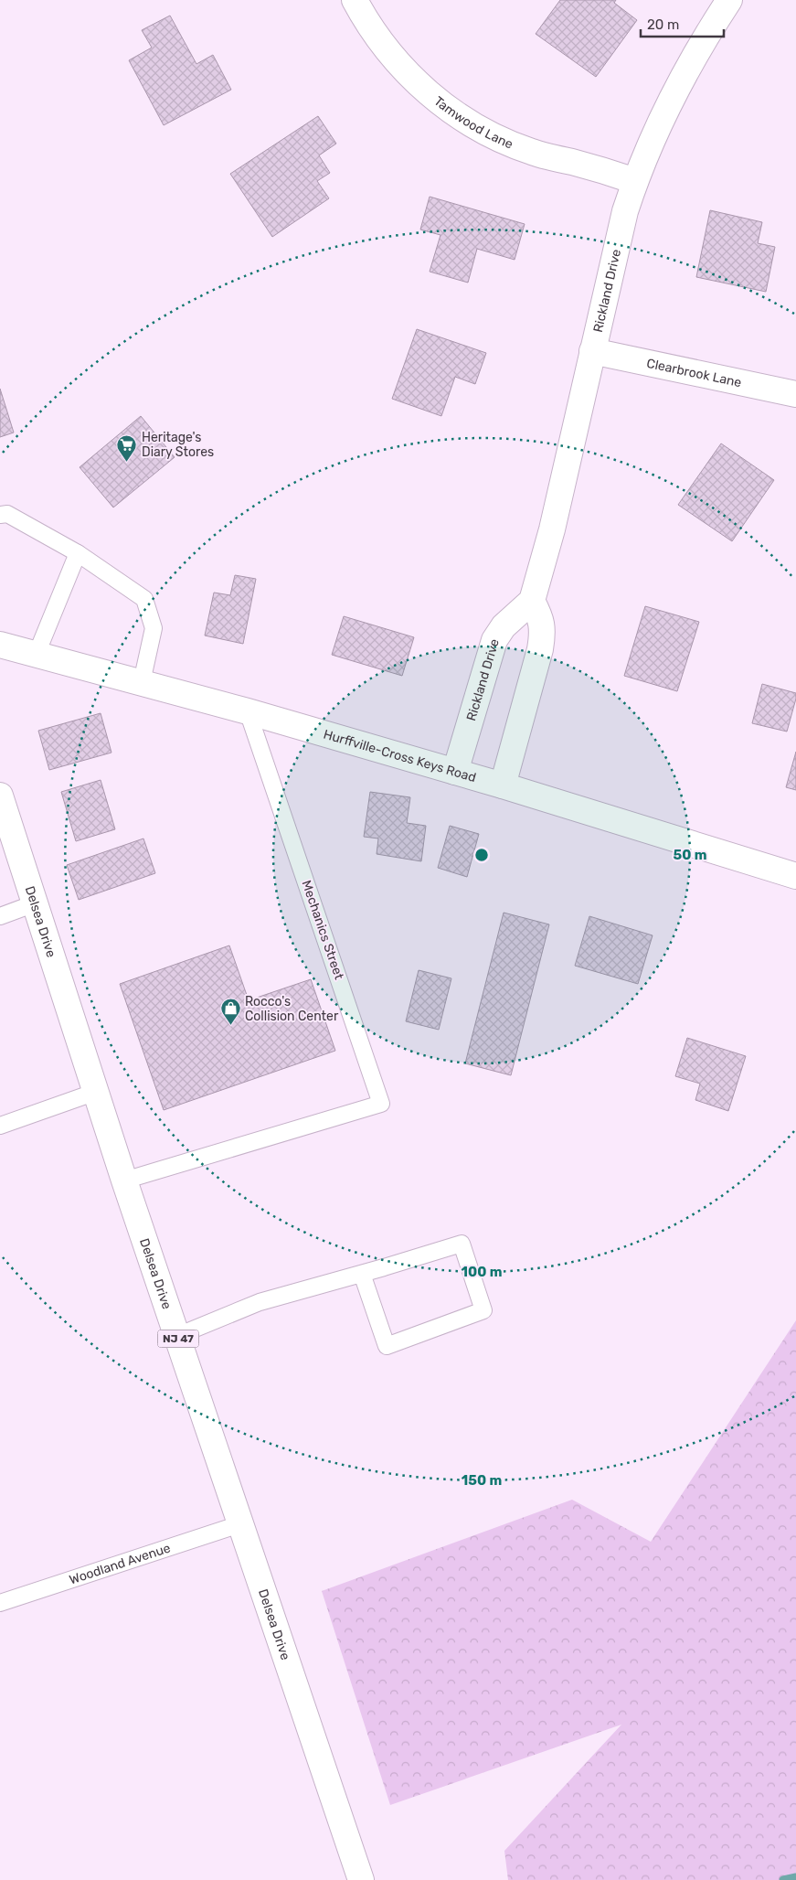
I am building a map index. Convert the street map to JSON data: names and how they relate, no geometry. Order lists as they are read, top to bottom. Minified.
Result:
{"streets":{"main road":["Tamwood Lane","Rickland Drive","Clearbrook Lane","Hurffville-Cross Keys Road","Delsea Drive","NJ 47"],"lane":["Mechanics Street","Woodland Avenue"]},"crossings":[["Tamwood Lane","Rickland Drive"],["Rickland Drive","Clearbrook Lane"],["Rickland Drive","Hurffville-Cross Keys Road"],["Hurffville-Cross Keys Road","Mechanics Street"],["Delsea Drive","Mechanics Street"],["Delsea Drive","Woodland Avenue"]],"places":{"supermarket":["Heritage's Diary Stores"],"shop":["Rocco's Collision Center"]},"scale_bar":"20 m","rings":["50 m","100 m","150 m"]}
